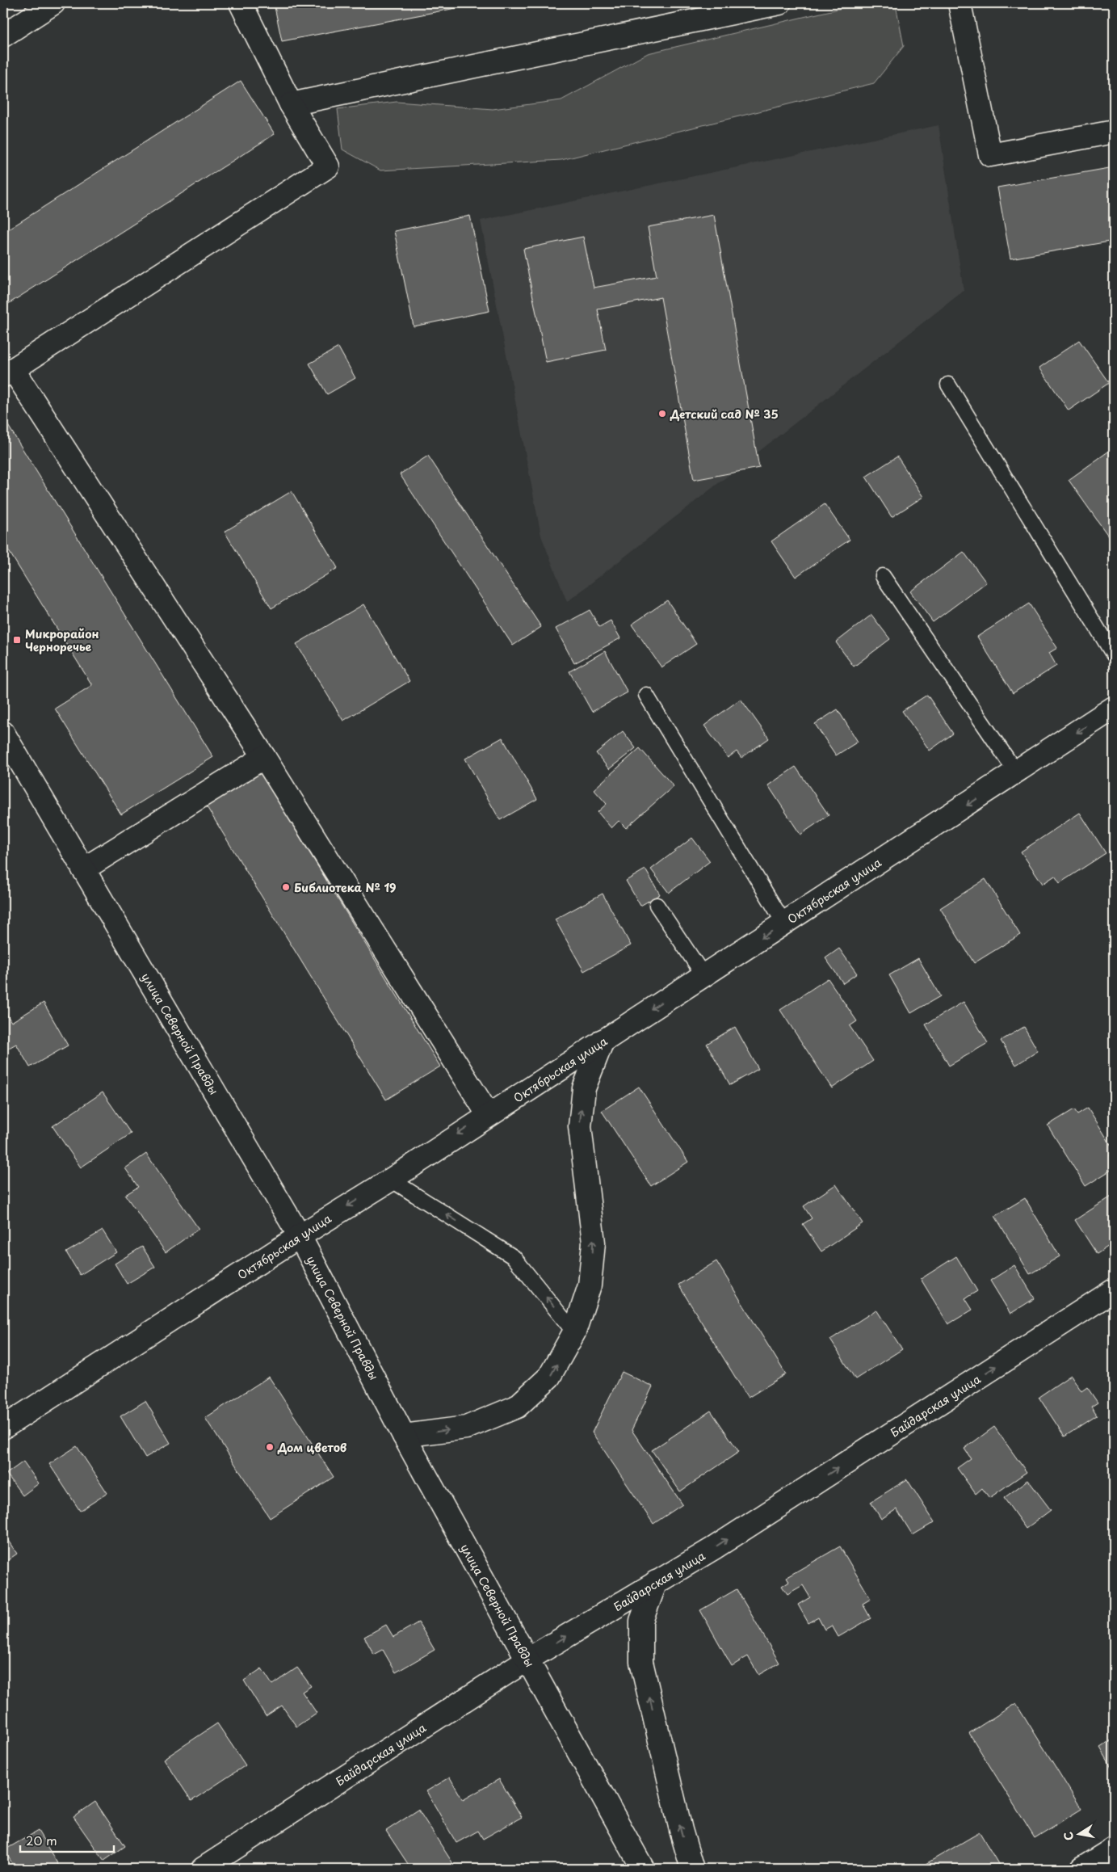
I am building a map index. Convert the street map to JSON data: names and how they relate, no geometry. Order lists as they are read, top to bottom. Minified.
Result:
{"streets":{"main road":["Октябрьская улица","улица Северной Правды","Байдарская улица"]},"crossings":[["Октябрьская улица","улица Северной Правды"],["улица Северной Правды","Байдарская улица"]],"one_way":["Октябрьская улица","Байдарская улица"],"places":{"other":["Детский сад № 35","Библиотека № 19","Дом цветов"],"transit":["Микрорайон Черноречье"]},"scale_bar":"20 m","north":"left"}
